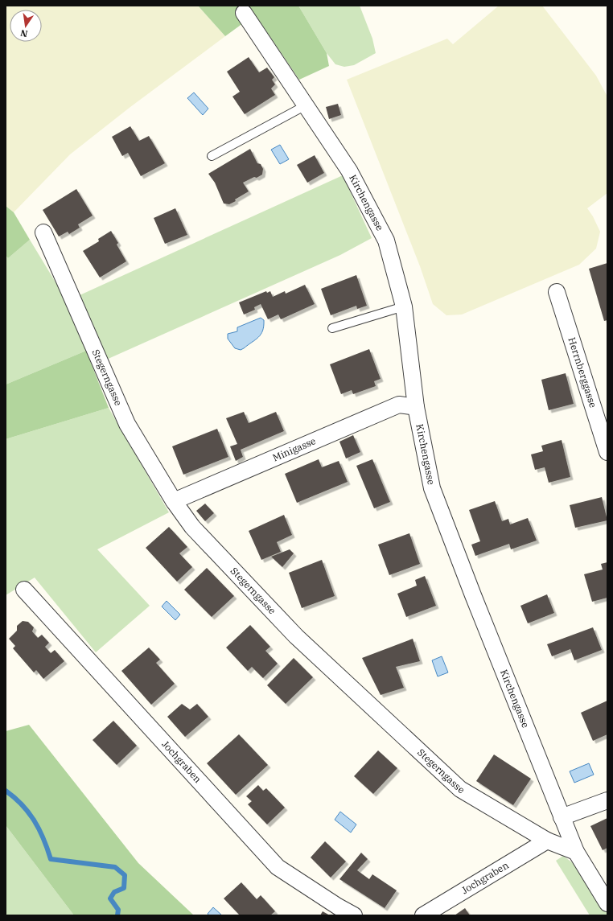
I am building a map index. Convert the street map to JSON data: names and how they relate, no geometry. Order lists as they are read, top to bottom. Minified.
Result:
{"streets":{"street":["Kirchengasse","Herrnberggasse","Stegerngasse","Minigasse","Jochgraben"]},"crossings":[["Kirchengasse","Stegerngasse"],["Kirchengasse","Minigasse"],["Stegerngasse","Minigasse"],["Stegerngasse","Jochgraben"]],"north":"bottom"}
